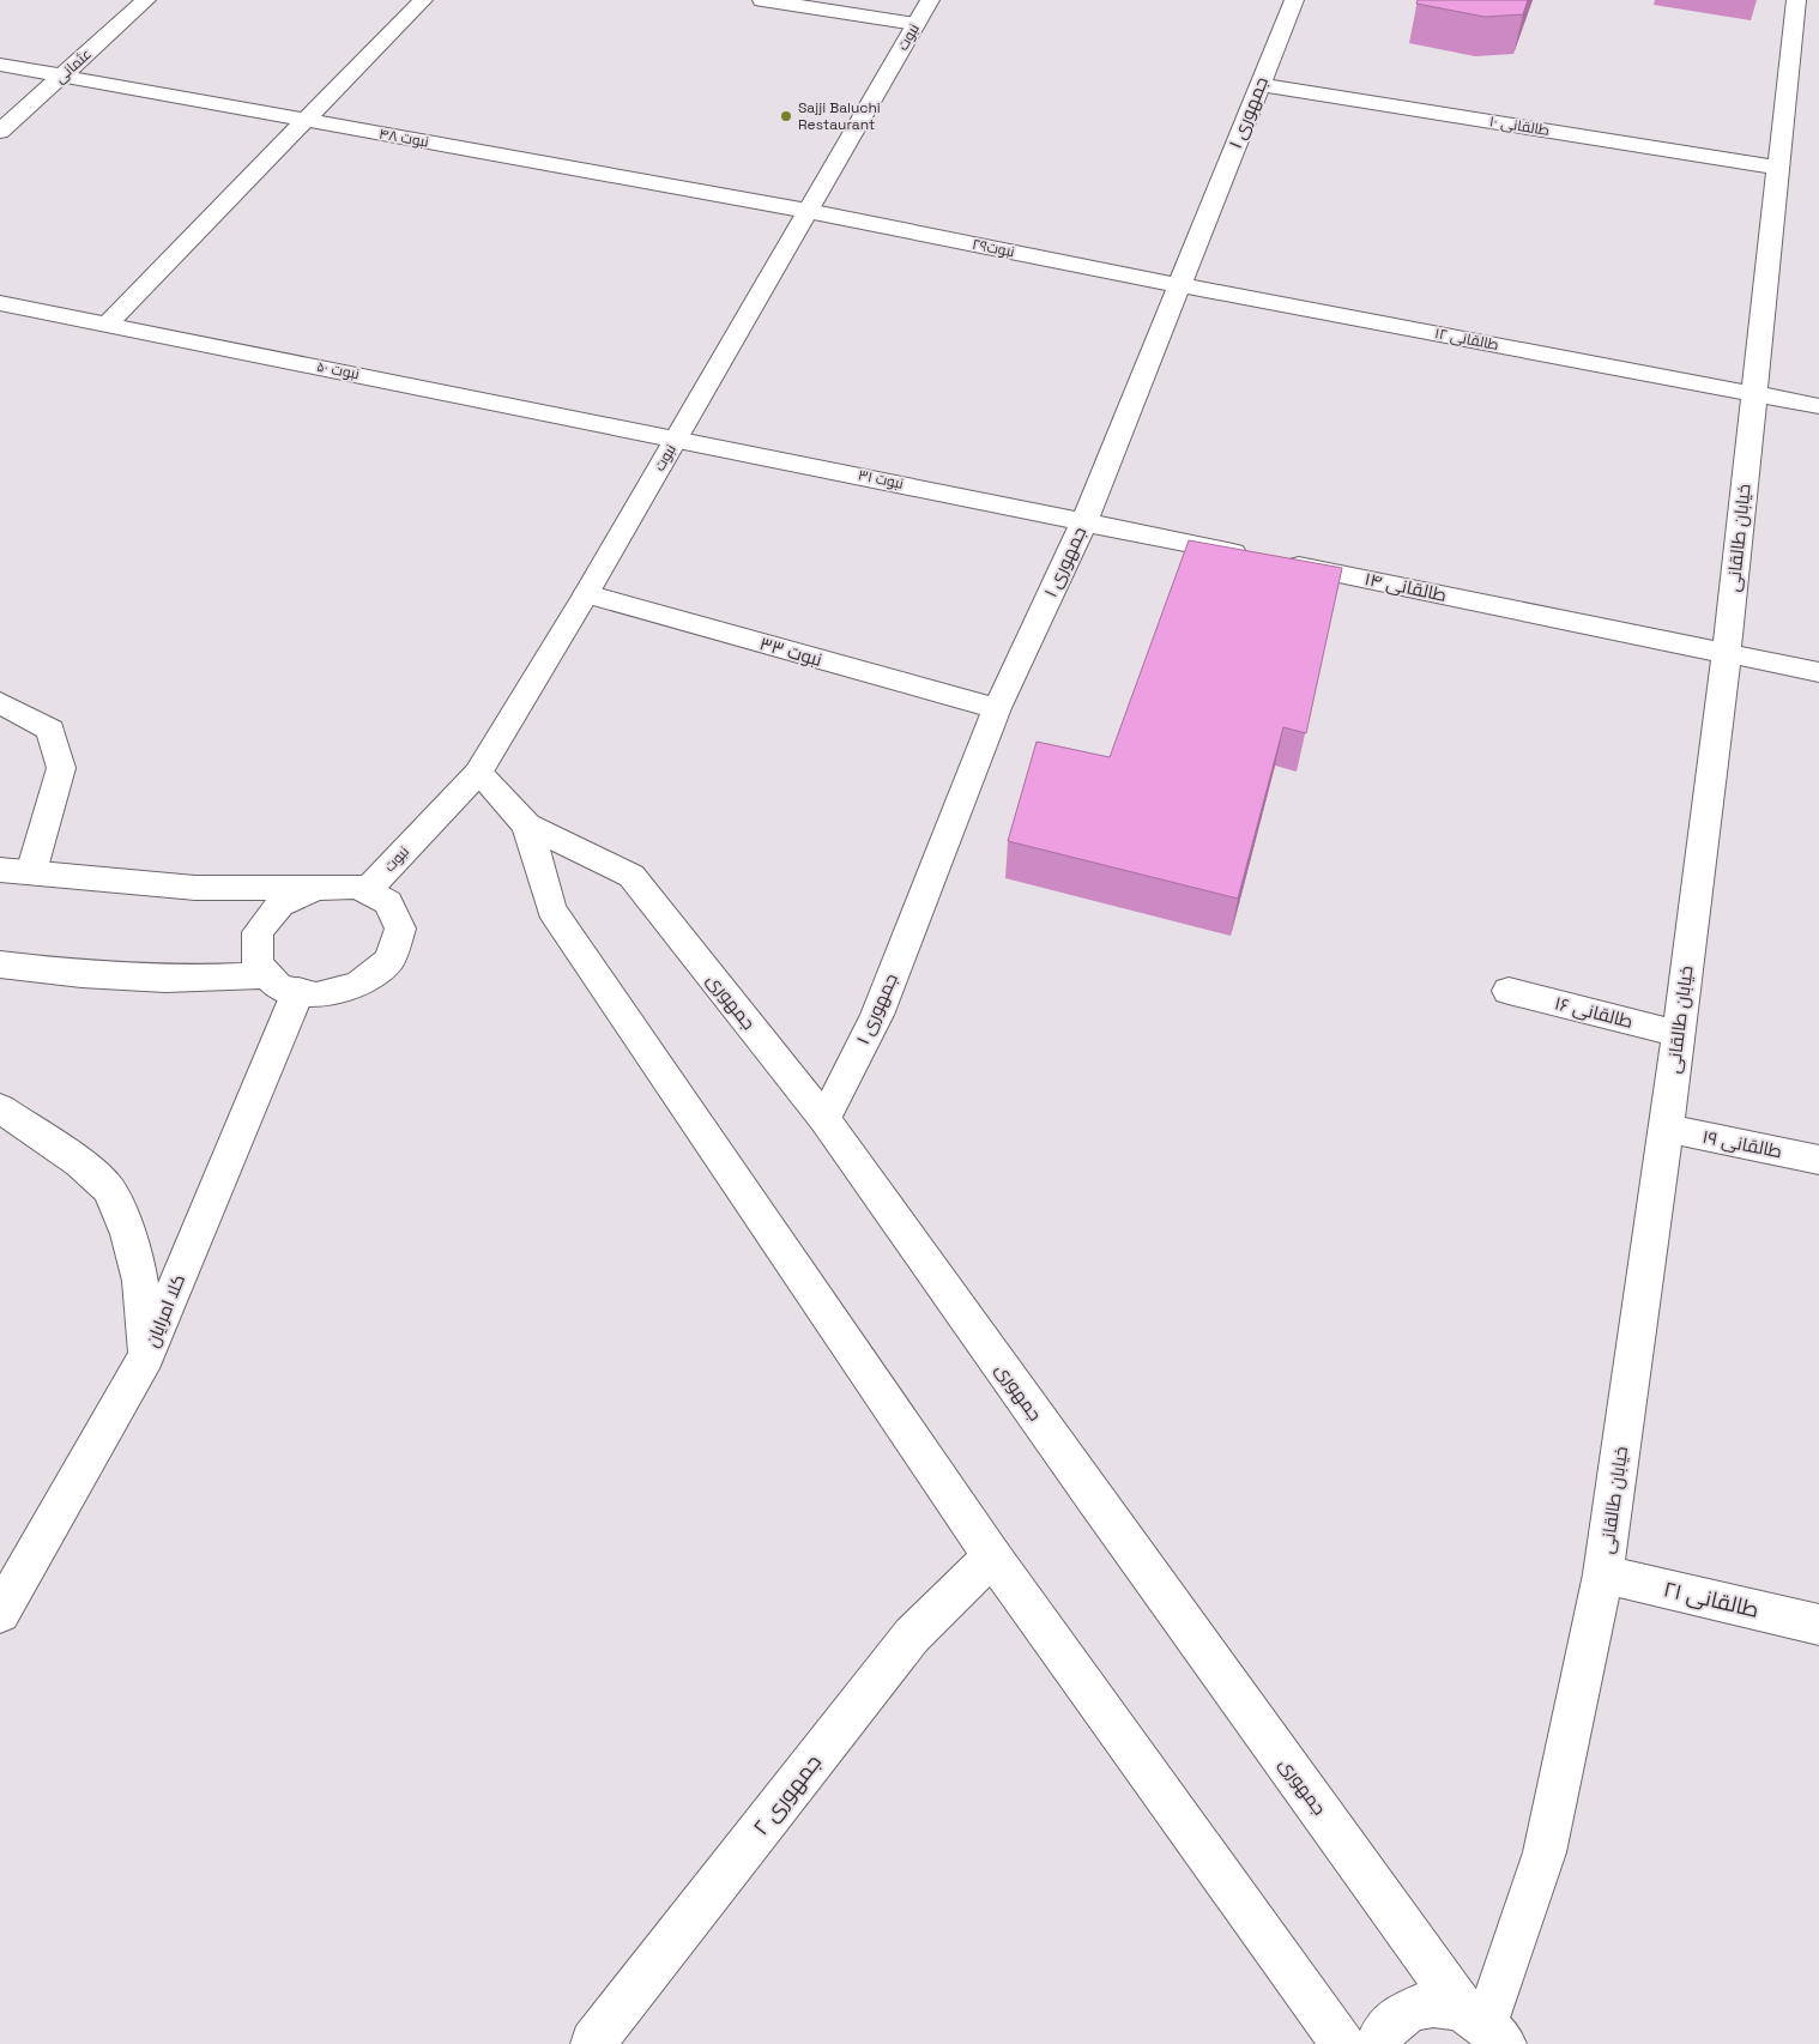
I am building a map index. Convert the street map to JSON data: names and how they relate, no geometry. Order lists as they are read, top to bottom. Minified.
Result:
{"streets":{"street":["نبوت","عثمانی","جمهوری ۱","طالقانی ۱۰","نبوت ۴۸","نبوت۲۹","طالقانی ۱۲","نبوت ۵۰","نبوت ۳۱","خیابان طالقانی","طالقانی ۱۴","نبوت ۳۳","جمهوری","طالقانی ۱۶","طالقانی ۱۹","کلا امرایان","طالقانی ۲۱","جمهوری ۲"]},"crossings":[["نبوت","نبوت ۴۸"],["نبوت","نبوت۲۹"],["نبوت","نبوت ۵۰"],["نبوت","نبوت ۳۱"],["نبوت","نبوت ۳۳"],["نبوت","جمهوری"],["نبوت","کلا امرایان"],["عثمانی","نبوت ۴۸"],["جمهوری ۱","طالقانی ۱۰"],["جمهوری ۱","نبوت۲۹"],["جمهوری ۱","طالقانی ۱۲"],["جمهوری ۱","نبوت ۳۱"],["جمهوری ۱","طالقانی ۱۴"],["جمهوری ۱","نبوت ۳۳"],["جمهوری ۱","جمهوری"],["طالقانی ۱۰","خیابان طالقانی"],["نبوت ۴۸","نبوت۲۹"],["نبوت۲۹","طالقانی ۱۲"],["طالقانی ۱۲","خیابان طالقانی"],["نبوت ۵۰","نبوت ۳۱"],["نبوت ۳۱","طالقانی ۱۴"],["خیابان طالقانی","طالقانی ۱۴"],["خیابان طالقانی","جمهوری"],["خیابان طالقانی","طالقانی ۱۶"],["خیابان طالقانی","طالقانی ۱۹"],["خیابان طالقانی","طالقانی ۲۱"],["جمهوری","جمهوری ۲"]],"places":["Sajji Baluchi Restaurant"]}
